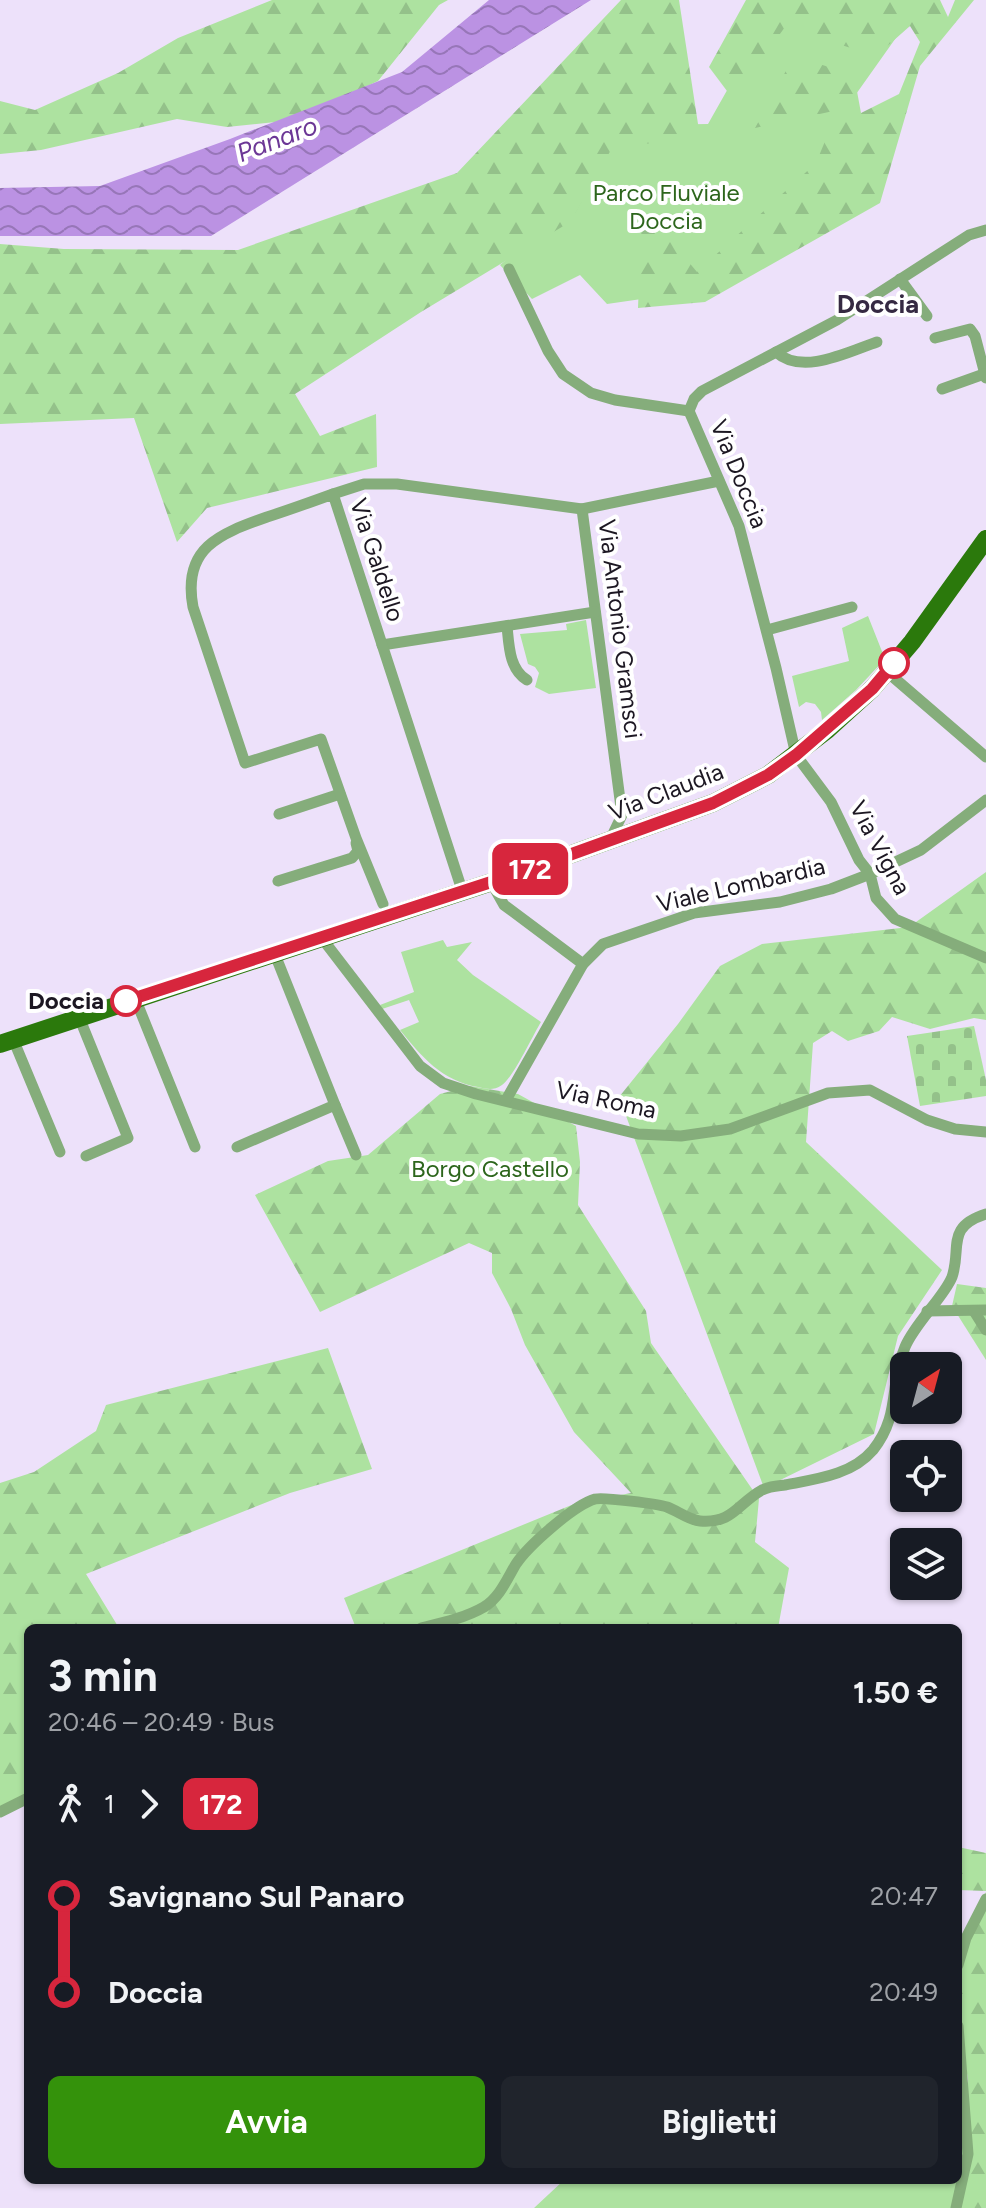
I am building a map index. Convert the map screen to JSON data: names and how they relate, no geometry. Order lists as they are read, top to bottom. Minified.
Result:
{"streets":{"main road":["Via Claudia"],"street":["Via Doccia","Via Galdello","Via Antonio Gramsci","Via Vigna","Viale Lombardia","Via Roma"]},"crossings":[["Via Doccia","Via Claudia"],["Via Doccia","Via Vigna"],["Via Galdello","Via Antonio Gramsci"],["Via Galdello","Via Claudia"],["Via Claudia","Via Vigna"],["Via Claudia","Via Roma"],["Via Vigna","Viale Lombardia"]],"districts":["Doccia"],"water":["Panaro"],"parks":["Parco Fluviale Doccia","Borgo Castello"],"places":["Doccia"],"lines":["bus line 172"],"north":"top right","page":{"on_map":"172","heading":["3 min","20:46 – 20:49 · Bus","1.50 €"],"legs":["1","172"],"list":[{"name":"Savignano Sul Panaro","value":"20:47"},{"name":"Doccia","value":"20:49"}],"buttons":["Avvia","Biglietti"]}}
